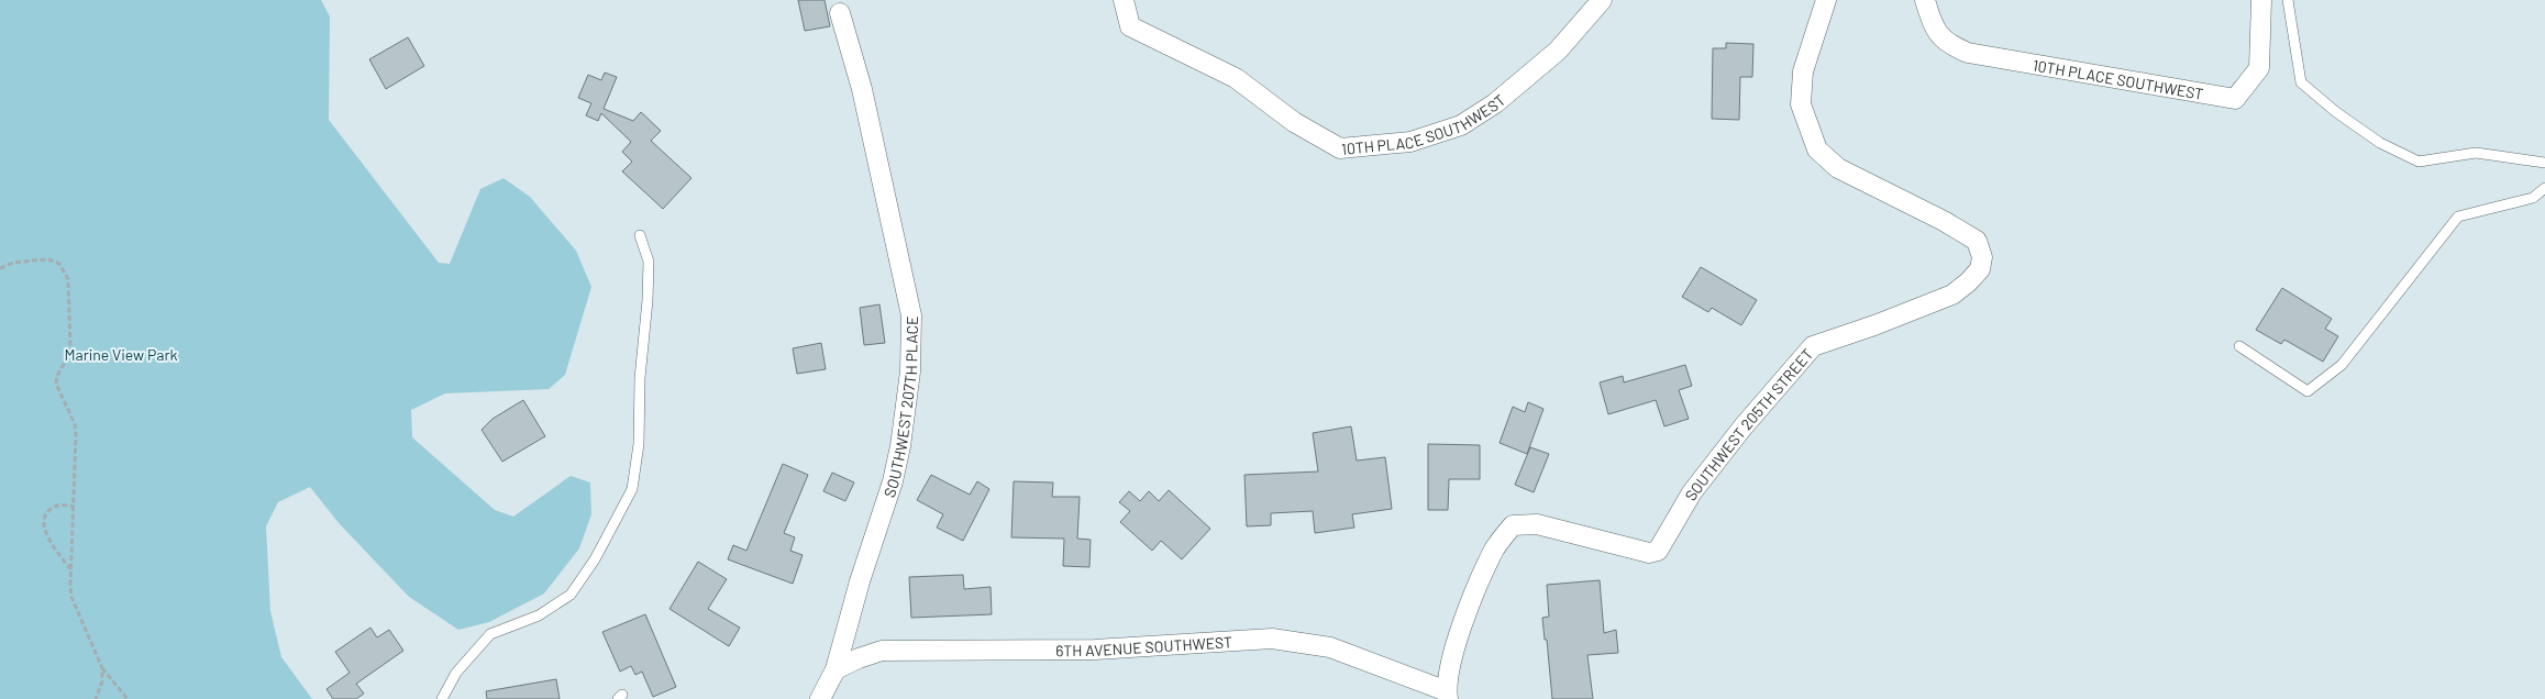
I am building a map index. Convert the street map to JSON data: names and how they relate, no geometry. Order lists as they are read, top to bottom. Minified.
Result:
{"streets":{"street":["10TH PLACE SOUTHWEST","SOUTHWEST 207TH PLACE","SOUTHWEST 205TH STREET","6TH AVENUE SOUTHWEST"]},"crossings":[["SOUTHWEST 207TH PLACE","6TH AVENUE SOUTHWEST"],["SOUTHWEST 205TH STREET","6TH AVENUE SOUTHWEST"]],"parks":["Marine View Park"]}
